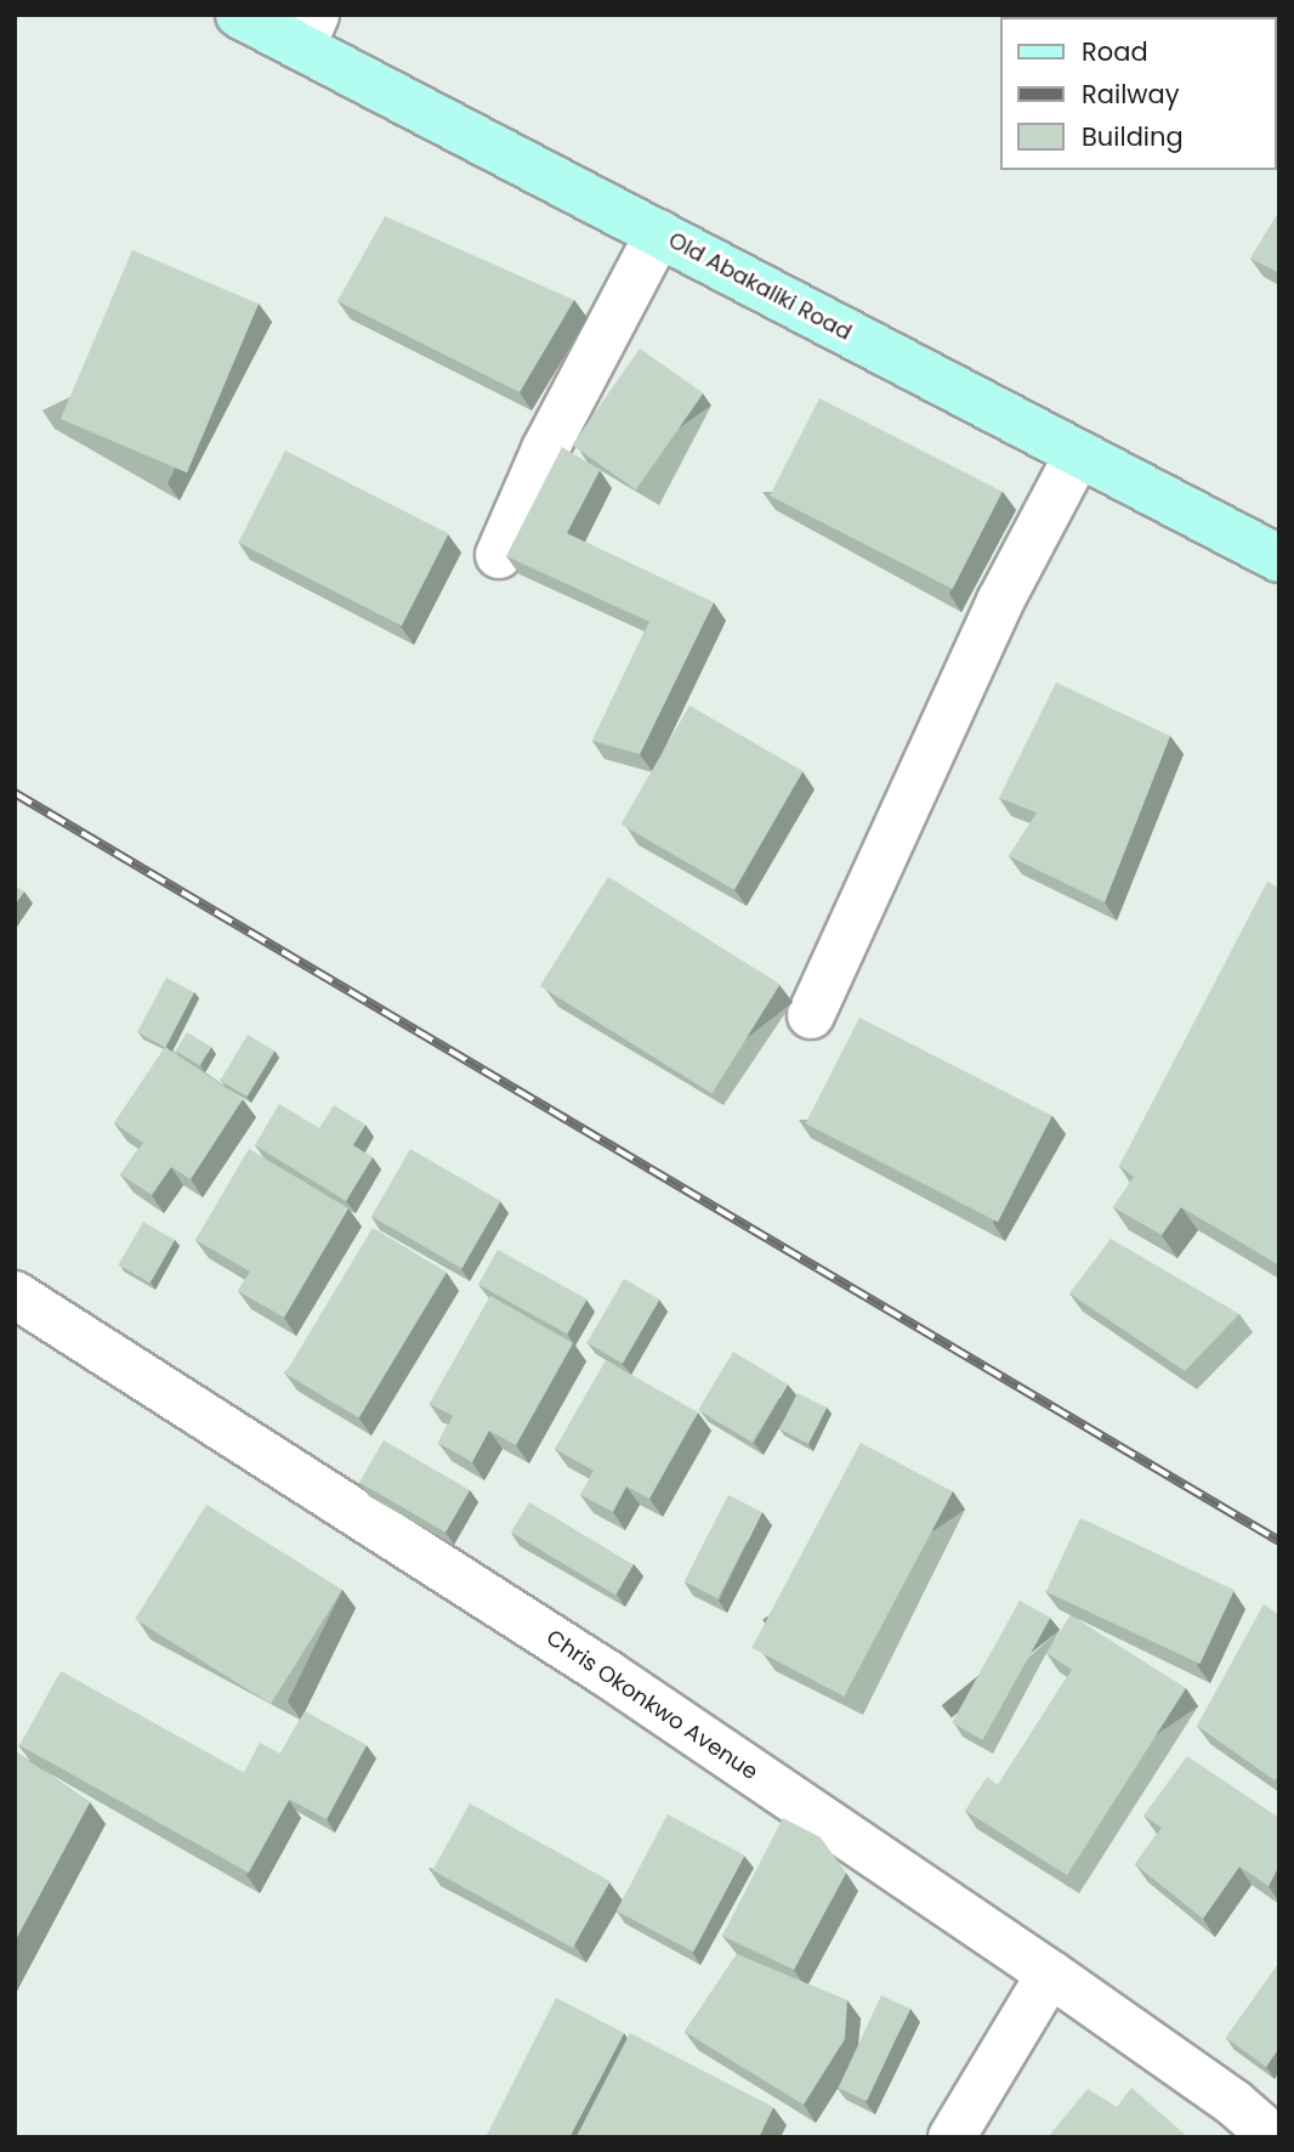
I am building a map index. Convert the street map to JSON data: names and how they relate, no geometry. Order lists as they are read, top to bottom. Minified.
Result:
{"streets":{"main road":["Old Abakaliki Road"],"street":["Chris Okonkwo Avenue"]},"legend":["Road","Railway","Building"]}
